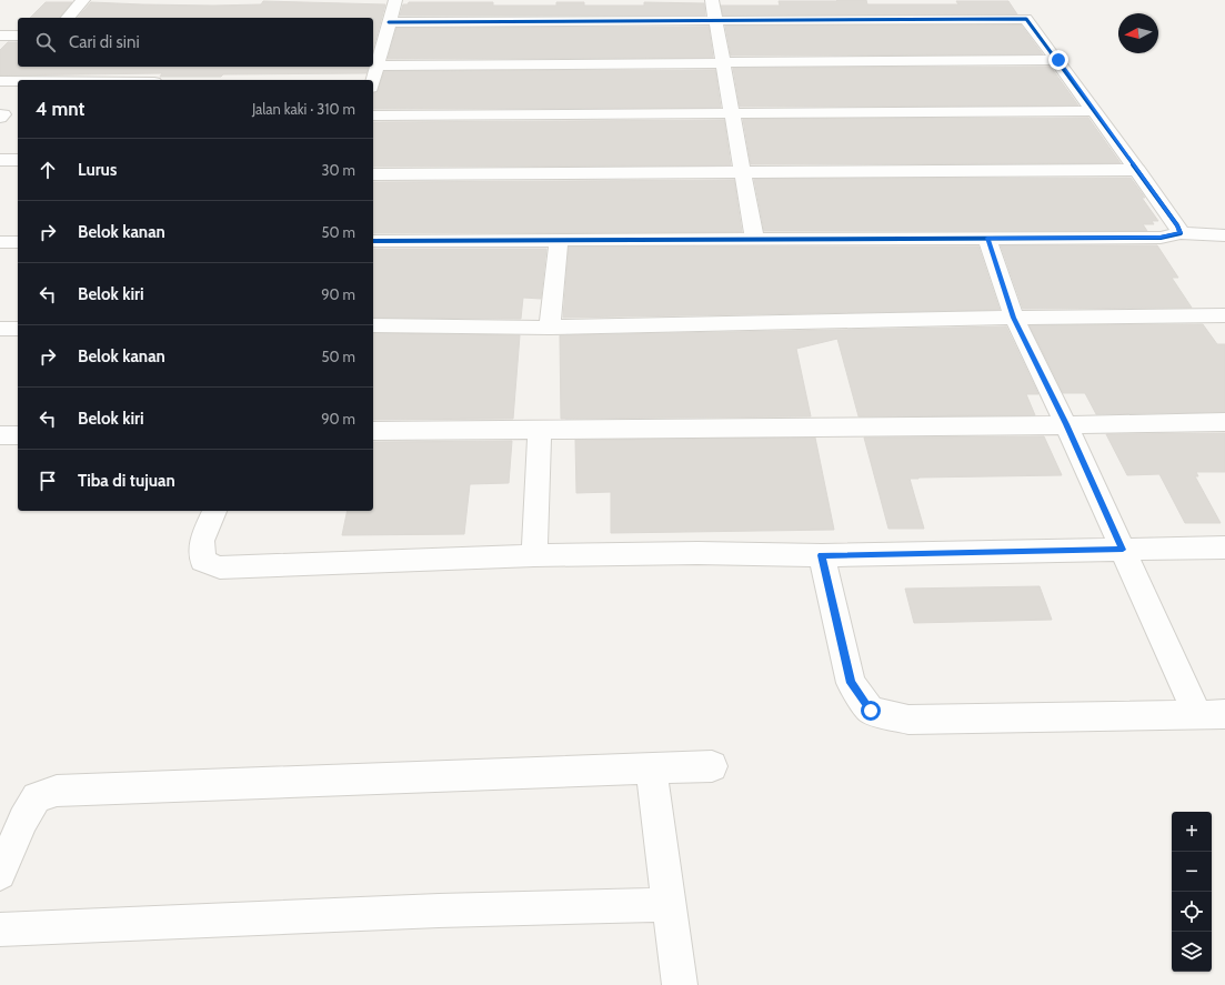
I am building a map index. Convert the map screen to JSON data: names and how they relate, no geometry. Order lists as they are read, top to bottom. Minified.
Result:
{"north":"left","page":{"search":"Cari di sini","heading":["4 mnt","Jalan kaki · 310 m"],"list":[["Lurus","30 m"],["Belok kanan","50 m"],["Belok kiri","90 m"],["Belok kanan","50 m"],["Belok kiri","90 m"],"Tiba di tujuan"],"map_buttons":["+","−"]}}
